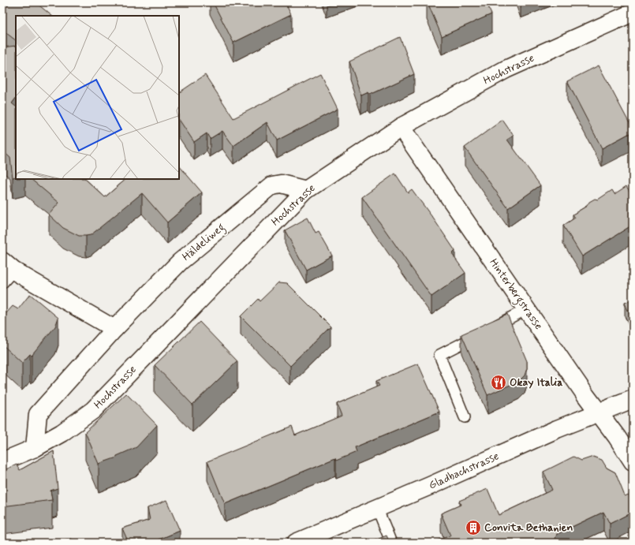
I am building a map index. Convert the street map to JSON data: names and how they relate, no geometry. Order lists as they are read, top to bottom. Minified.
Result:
{"streets":{"street":["Hochstrasse","Häldeliweg","Hinterbergstrasse","Gladbachstrasse"]},"crossings":[["Hochstrasse","Häldeliweg"],["Hochstrasse","Hinterbergstrasse"],["Hinterbergstrasse","Gladbachstrasse"]],"places":{"restaurant":["Okay Italia"],"building":["Convita Bethanien"]}}
